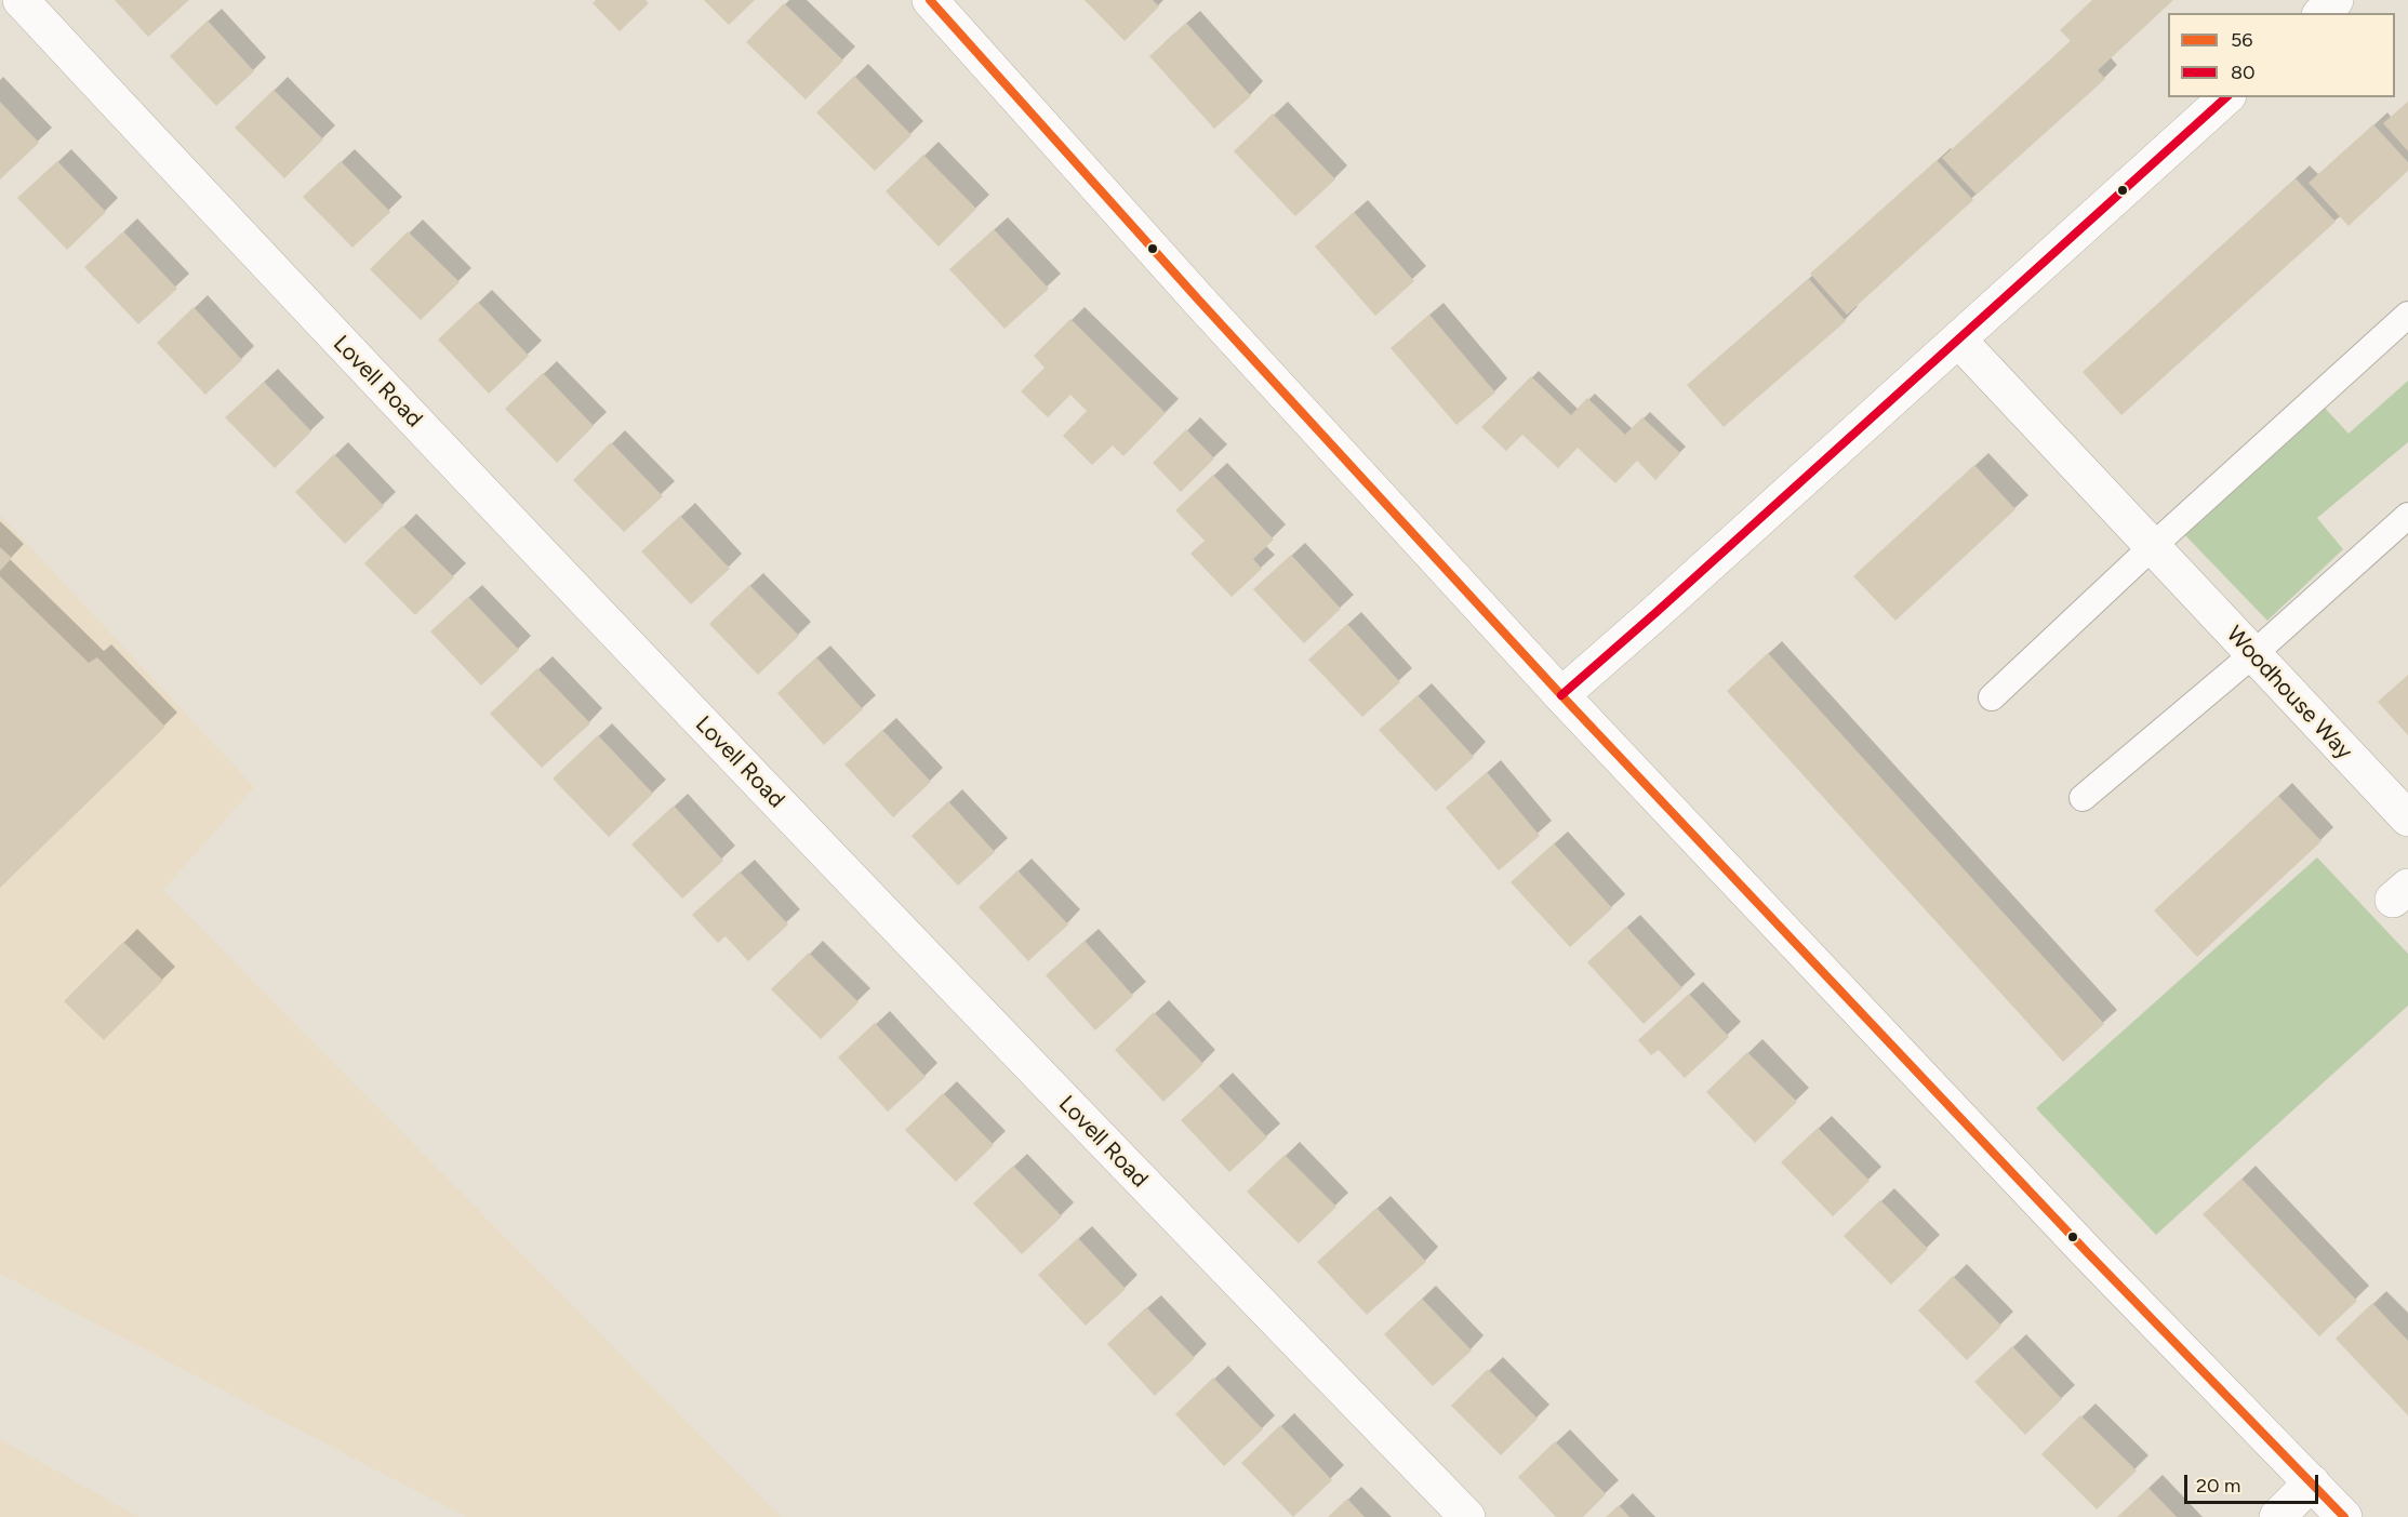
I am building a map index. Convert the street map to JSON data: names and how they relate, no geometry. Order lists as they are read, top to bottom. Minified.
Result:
{"streets":{"street":["Lovell Road","Woodhouse Way"]},"lines":["transit line 56","transit line 80"],"legend":["56","80"],"scale_bar":"20 m"}
